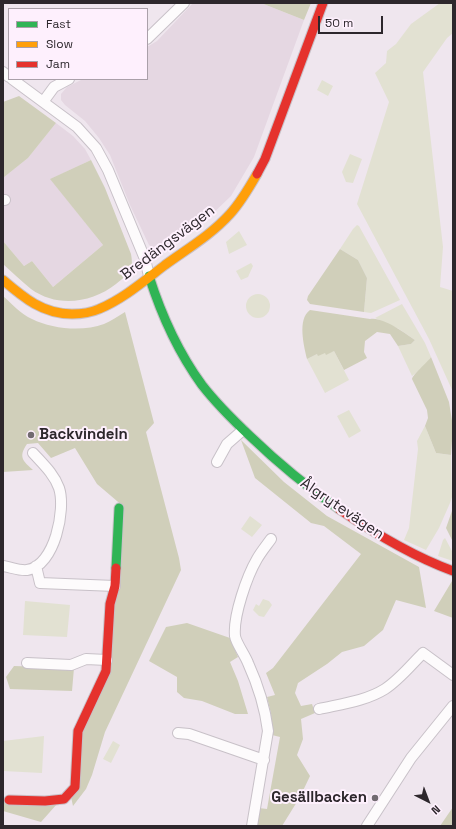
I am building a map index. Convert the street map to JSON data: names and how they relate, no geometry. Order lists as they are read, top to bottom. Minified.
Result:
{"streets":{"street":["Bredängsvägen","Ålgrytevägen"]},"crossings":[["Bredängsvägen","Ålgrytevägen"]],"places":["Backvindeln","Gesällbacken"],"legend":["Fast","Slow","Jam"],"scale_bar":"50 m","north":"bottom right"}
